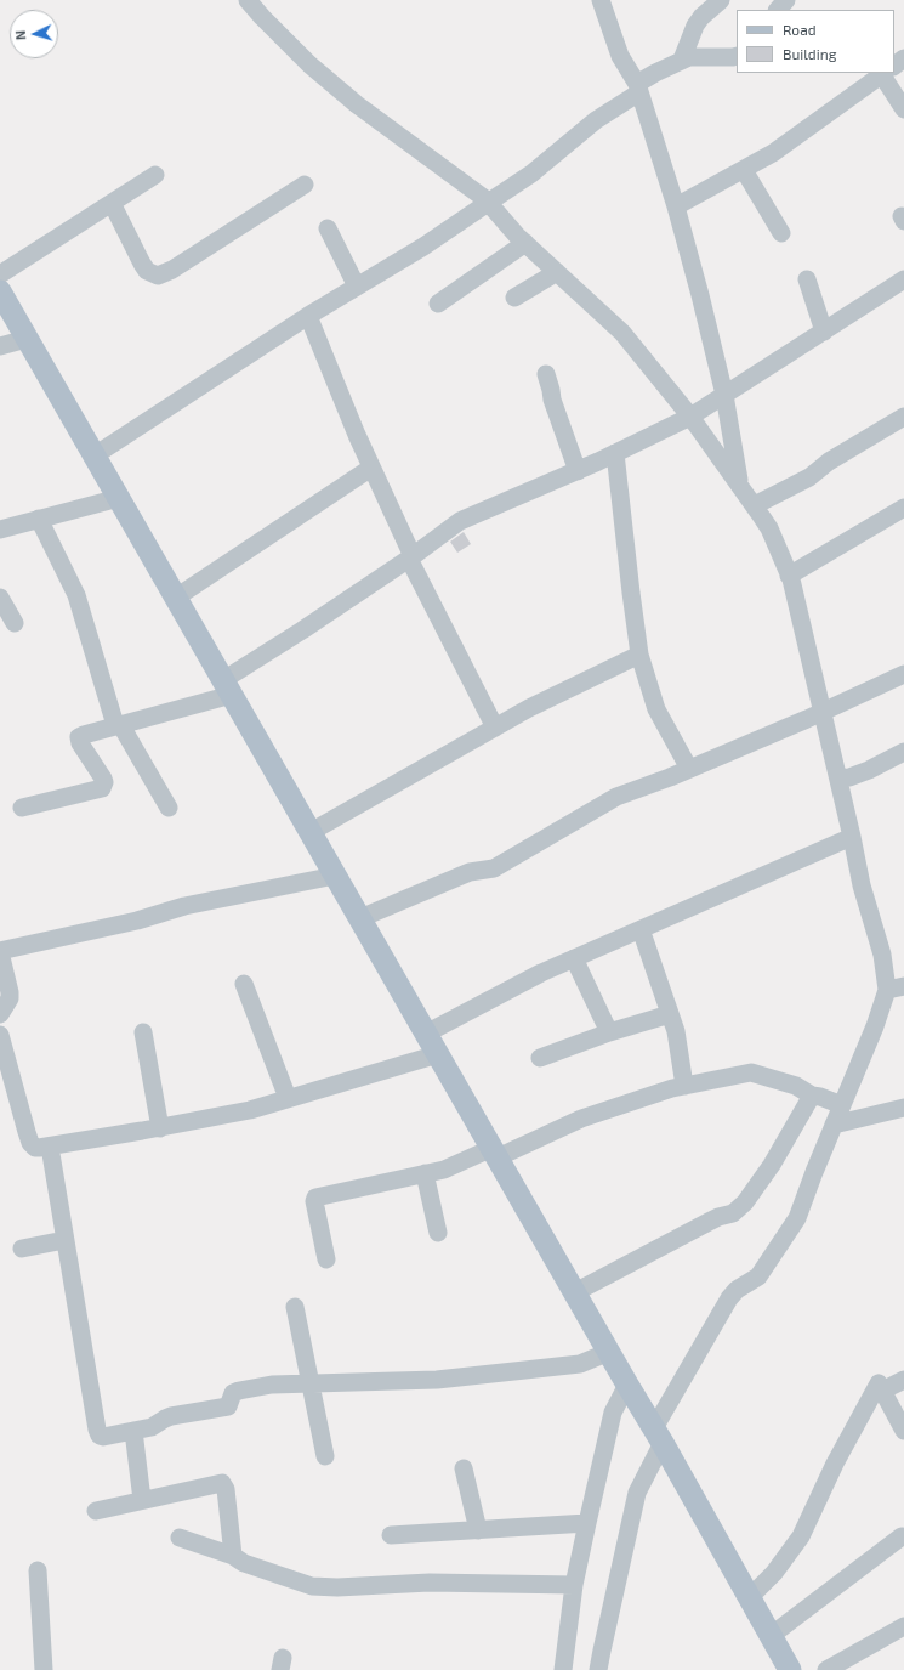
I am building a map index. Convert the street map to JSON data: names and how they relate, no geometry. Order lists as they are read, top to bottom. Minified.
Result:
{"legend":["Road","Building"],"north":"left"}
